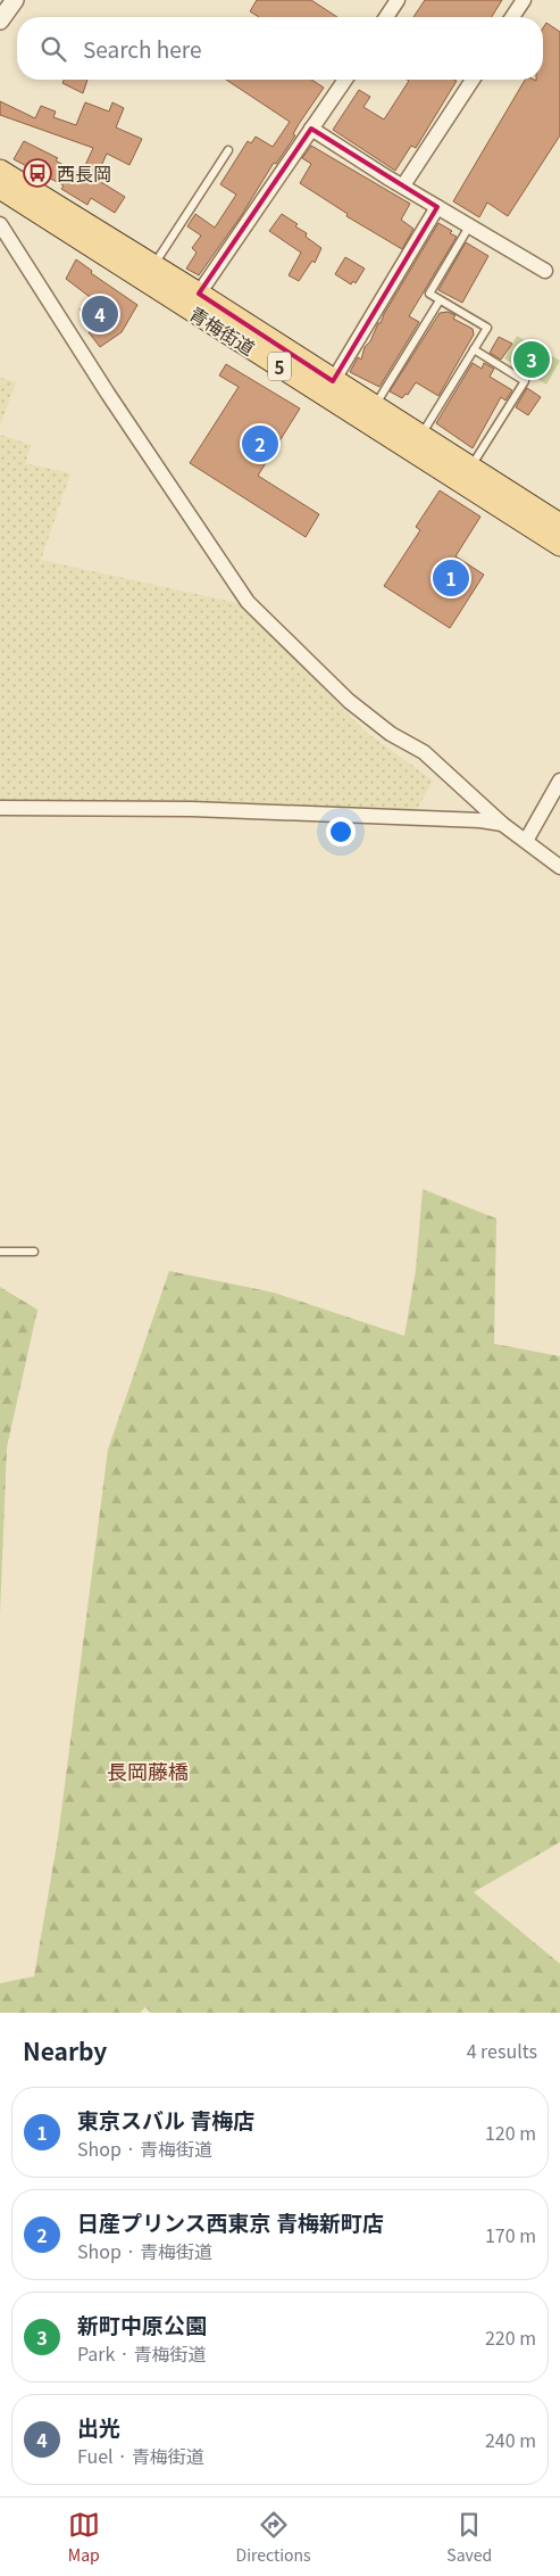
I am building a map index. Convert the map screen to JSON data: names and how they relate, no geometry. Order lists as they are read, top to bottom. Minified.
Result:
{"streets":{"main road":["青梅街道","5"]},"districts":["長岡藤橋"],"places":{"bus stop":["西長岡"]},"page":{"search":"Search here","pins":["4","3","2","1"],"heading":["Nearby","4 results"],"list":[{"mark":"1","name":"東京スバル 青梅店","note":"Shop · 青梅街道","value":"120 m"},{"mark":"2","name":"日産プリンス西東京 青梅新町店","note":"Shop · 青梅街道","value":"170 m"},{"mark":"3","name":"新町中原公園","note":"Park · 青梅街道","value":"220 m"},{"mark":"4","name":"出光","note":"Fuel · 青梅街道","value":"240 m"}],"nav":["Map","Directions","Saved"]}}
